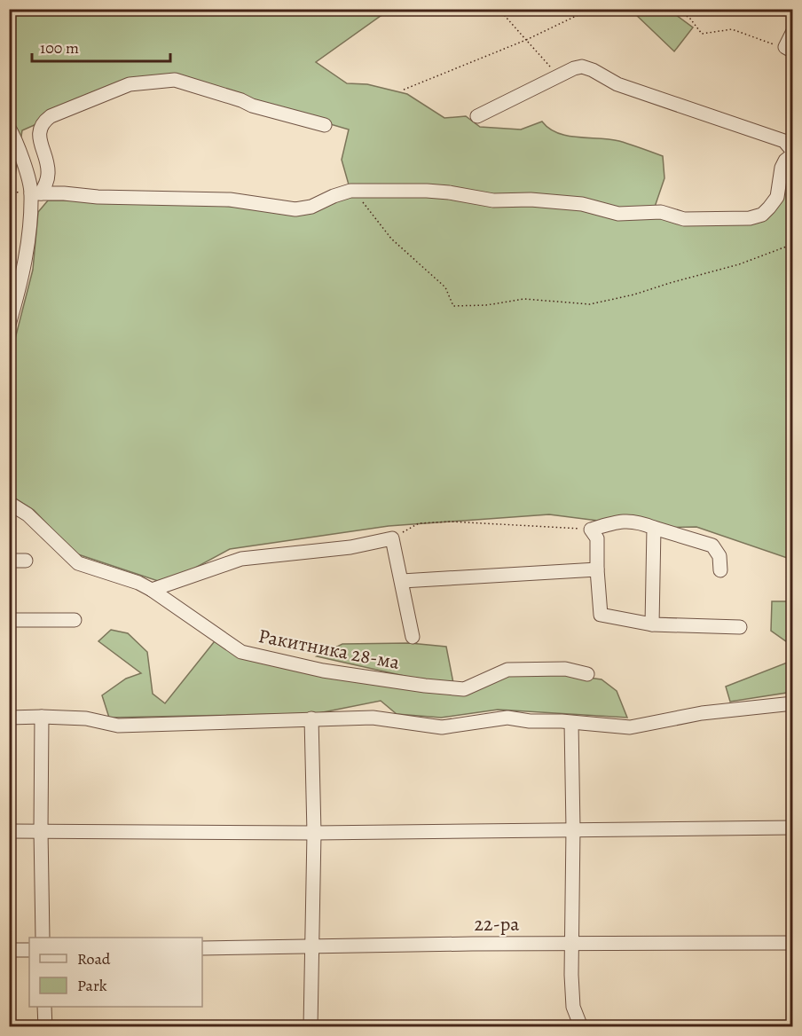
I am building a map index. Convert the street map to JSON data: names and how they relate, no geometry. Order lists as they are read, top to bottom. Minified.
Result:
{"streets":{"street":["Ракитника 28-ма","22-ра"]},"legend":["Road","Park"],"scale_bar":"100 m"}
